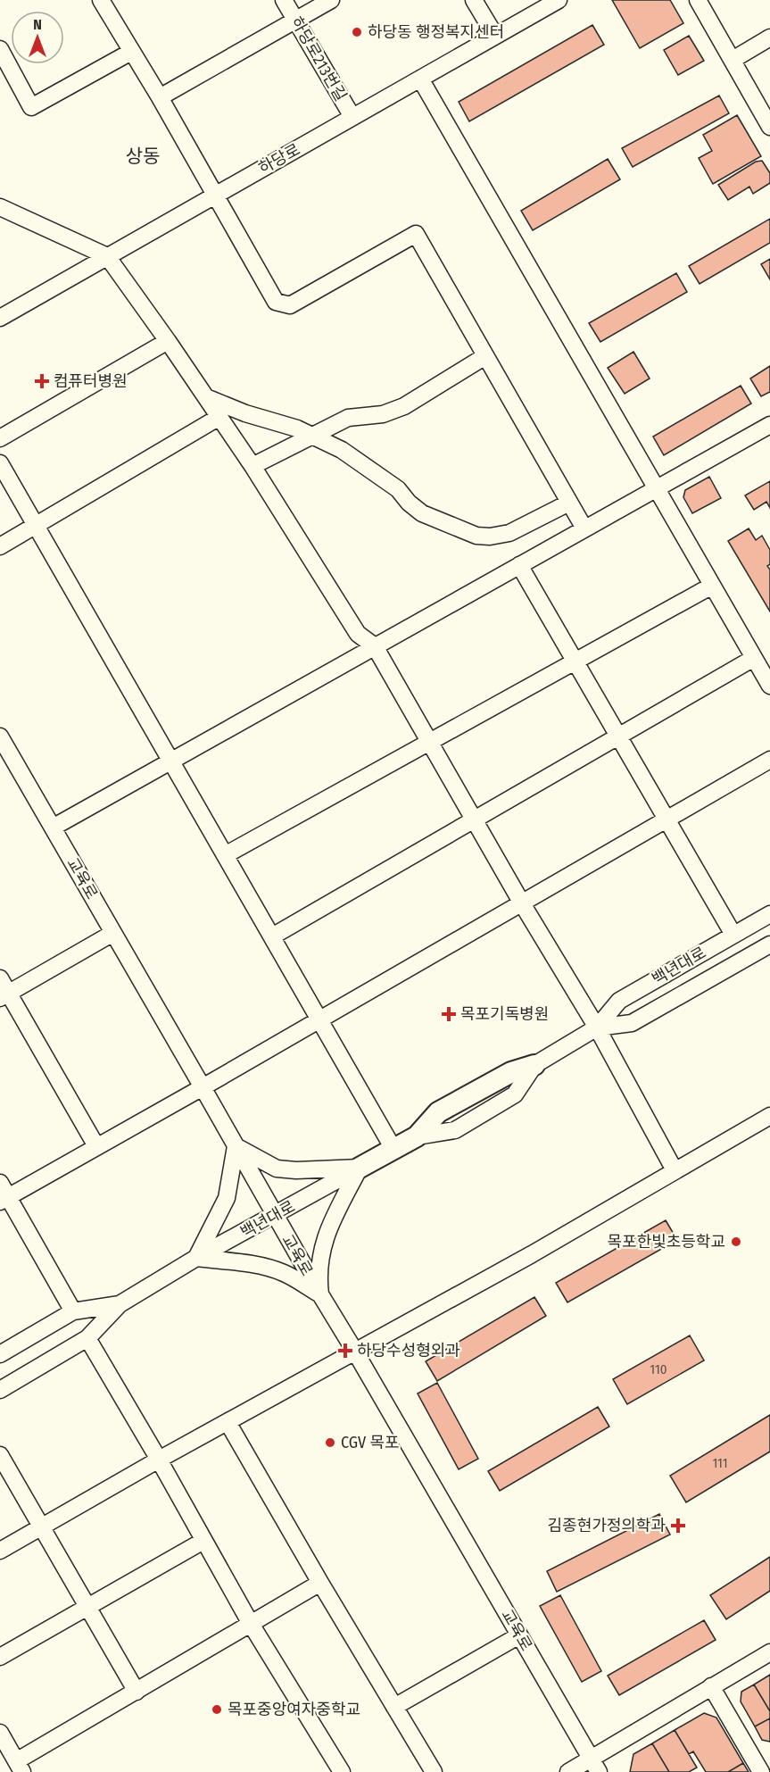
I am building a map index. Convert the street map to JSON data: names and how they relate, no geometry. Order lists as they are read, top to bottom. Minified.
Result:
{"streets":{"main road":["백년대로"],"street":["하당로213번길","하당로","교육로"]},"crossings":[["하당로213번길","하당로"],["교육로","백년대로"]],"districts":["상동"],"places":{"other":["하당동 행정복지센터","목포한빛초등학교","CGV 목포","목포중앙여자중학교"],"health":["컴퓨터병원","목포기독병원","하당수성형외과","김종현가정의학과"]},"house_numbers":["110","111"],"north":"top"}
